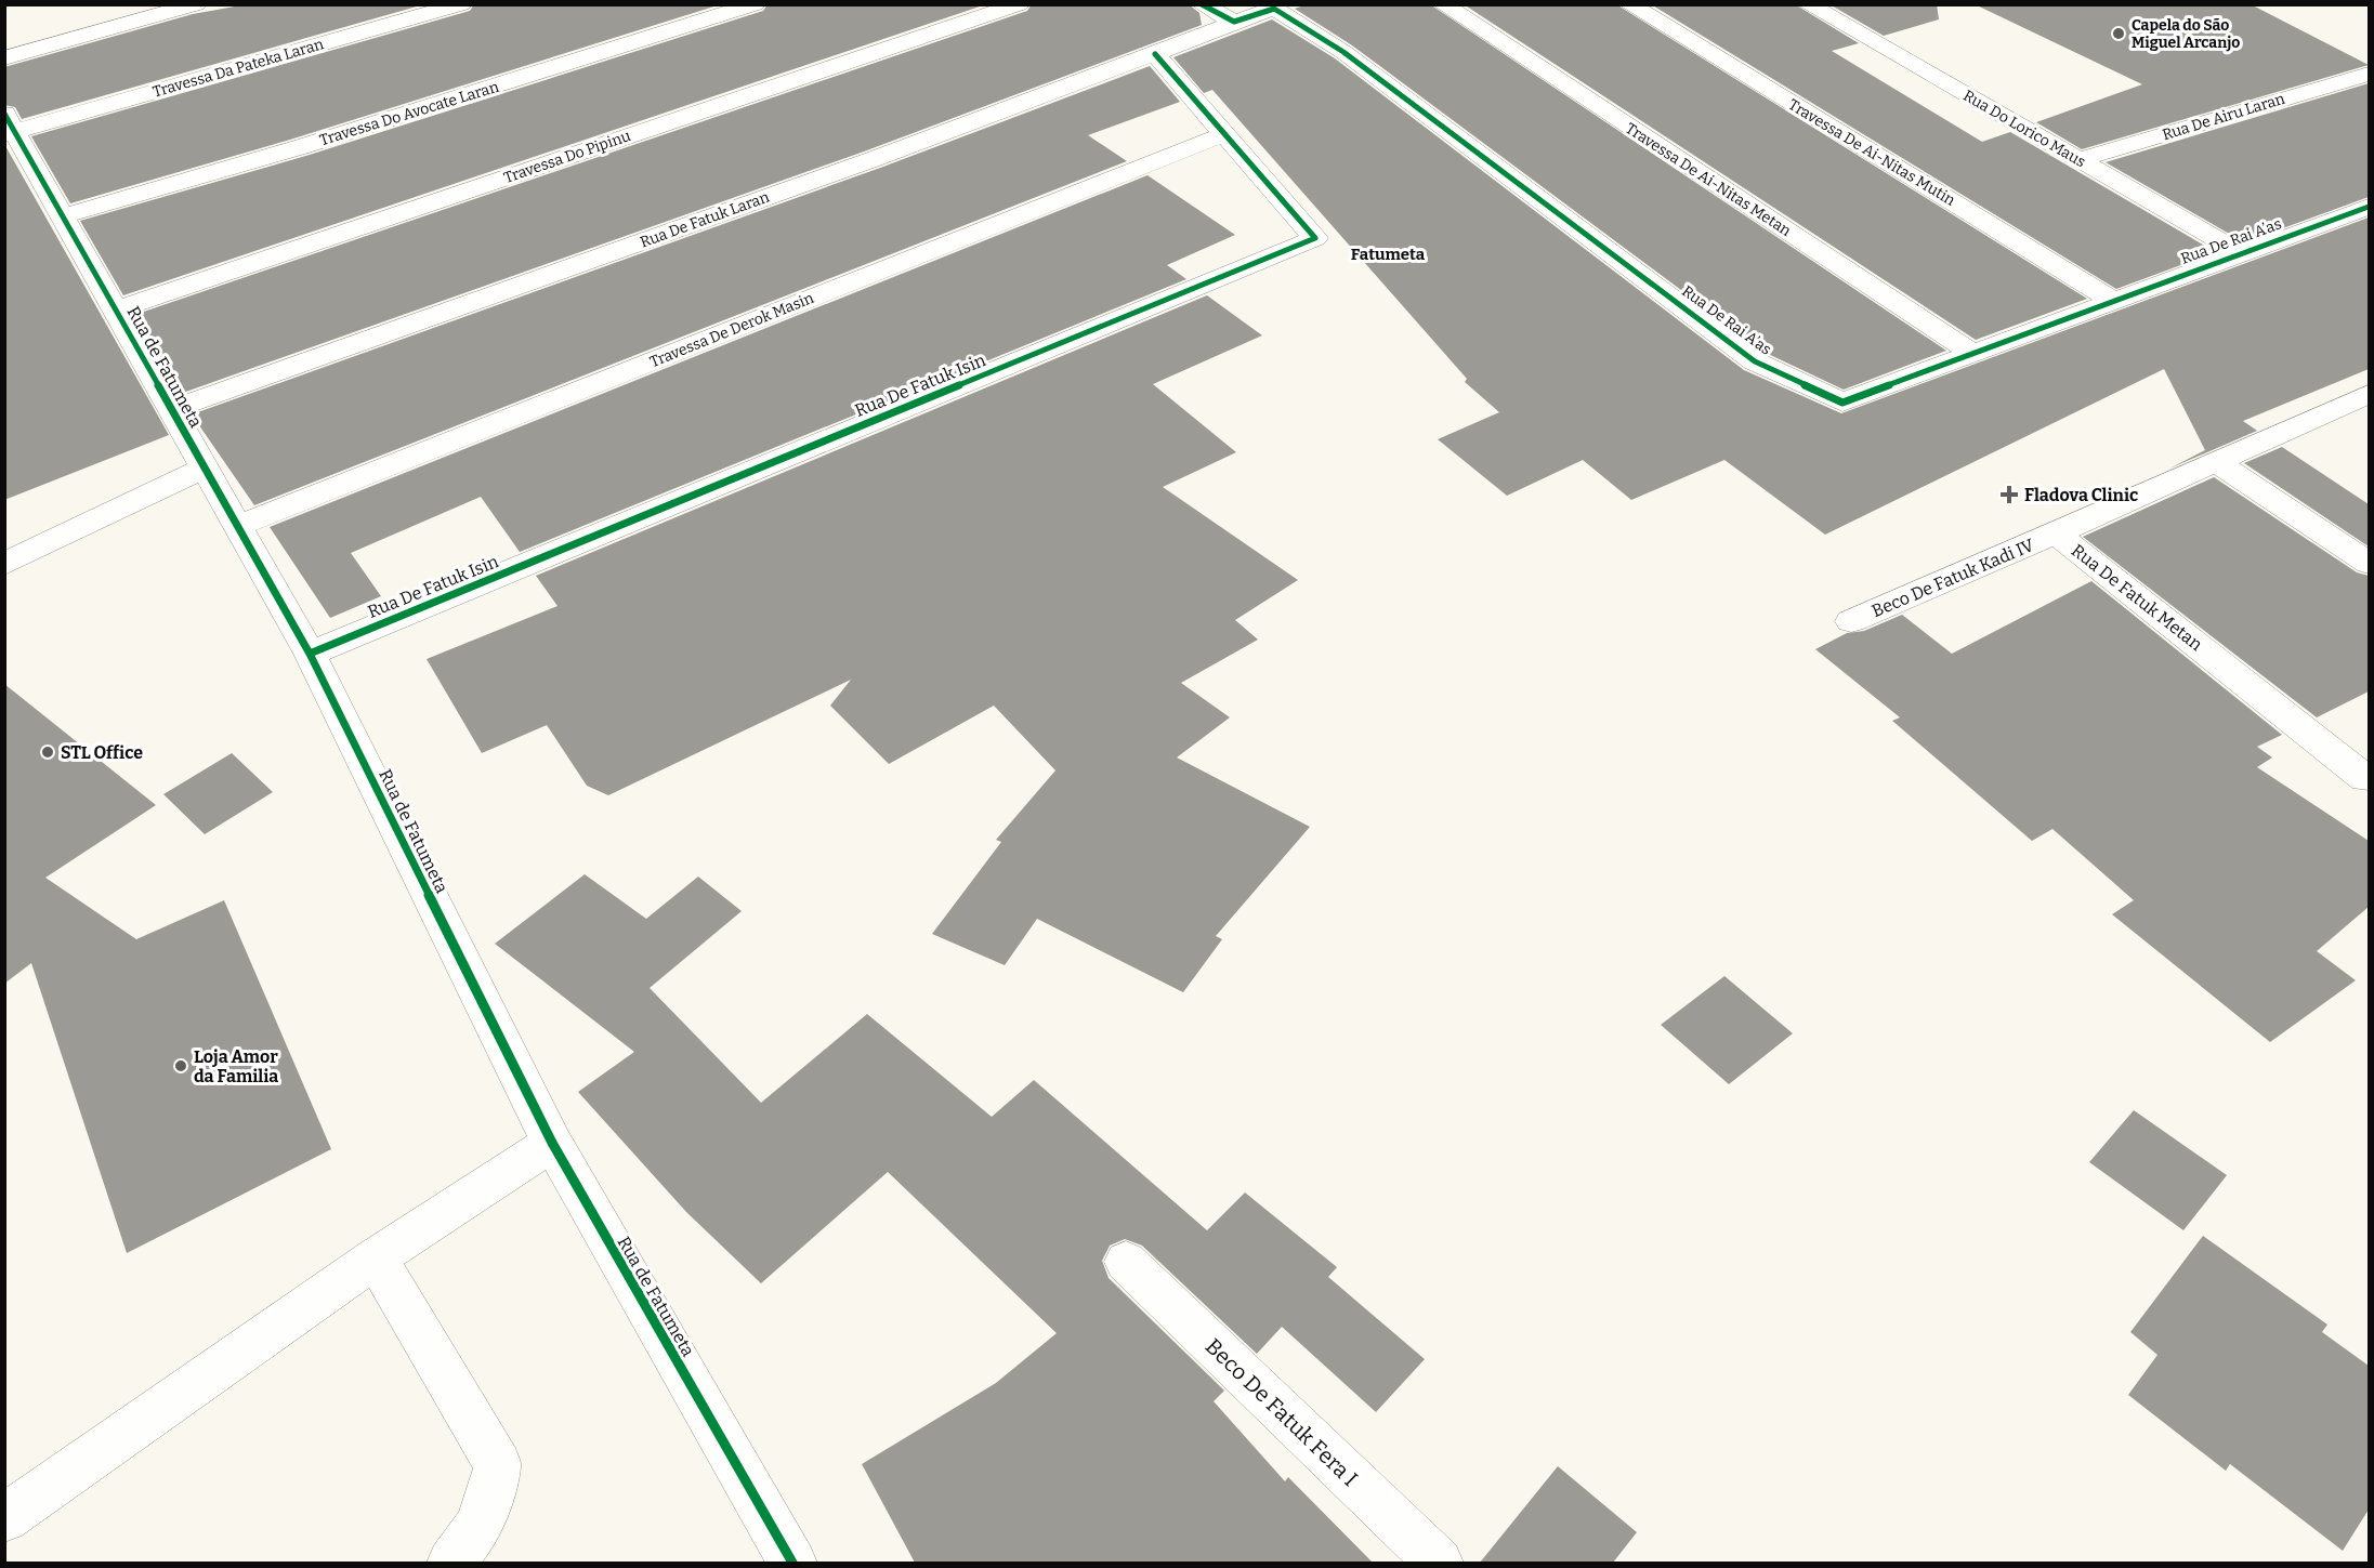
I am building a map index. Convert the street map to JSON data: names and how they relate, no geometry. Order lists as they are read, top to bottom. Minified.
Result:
{"streets":{"street":["Travessa Da Pateka Laran","Travessa Do Avocate Laran","Rua De Airu Laran","Rua Do Lorico Maus","Travessa De Ai-Nitas Mutin","Travessa Do Pipinu","Travessa De Ai-Nitas Metan","Rua De Fatuk Laran","Rua De Rai A’as","Travessa De Derok Masin","Rua de Fatumeta","Rua De Fatuk Isin","Beco De Fatuk Kadi IV","Rua De Fatuk Metan","Beco De Fatuk Fera I"]},"crossings":[["Travessa Da Pateka Laran","Rua de Fatumeta"],["Travessa Do Avocate Laran","Rua de Fatumeta"],["Rua De Airu Laran","Rua Do Lorico Maus"],["Rua Do Lorico Maus","Rua De Rai A’as"],["Travessa De Ai-Nitas Mutin","Rua De Rai A’as"],["Travessa Do Pipinu","Rua de Fatumeta"],["Travessa De Ai-Nitas Metan","Rua De Rai A’as"],["Rua De Fatuk Laran","Rua De Rai A’as"],["Rua De Fatuk Laran","Rua de Fatumeta"],["Rua De Fatuk Laran","Rua De Fatuk Isin"],["Travessa De Derok Masin","Rua de Fatumeta"],["Travessa De Derok Masin","Rua De Fatuk Isin"],["Rua de Fatumeta","Rua De Fatuk Isin"],["Beco De Fatuk Kadi IV","Rua De Fatuk Metan"]],"districts":["Fatumeta"],"places":{"other":["Capela do São Miguel Arcanjo","STL Office","Loja Amor da Familia"],"health":["Fladova Clinic"]}}
